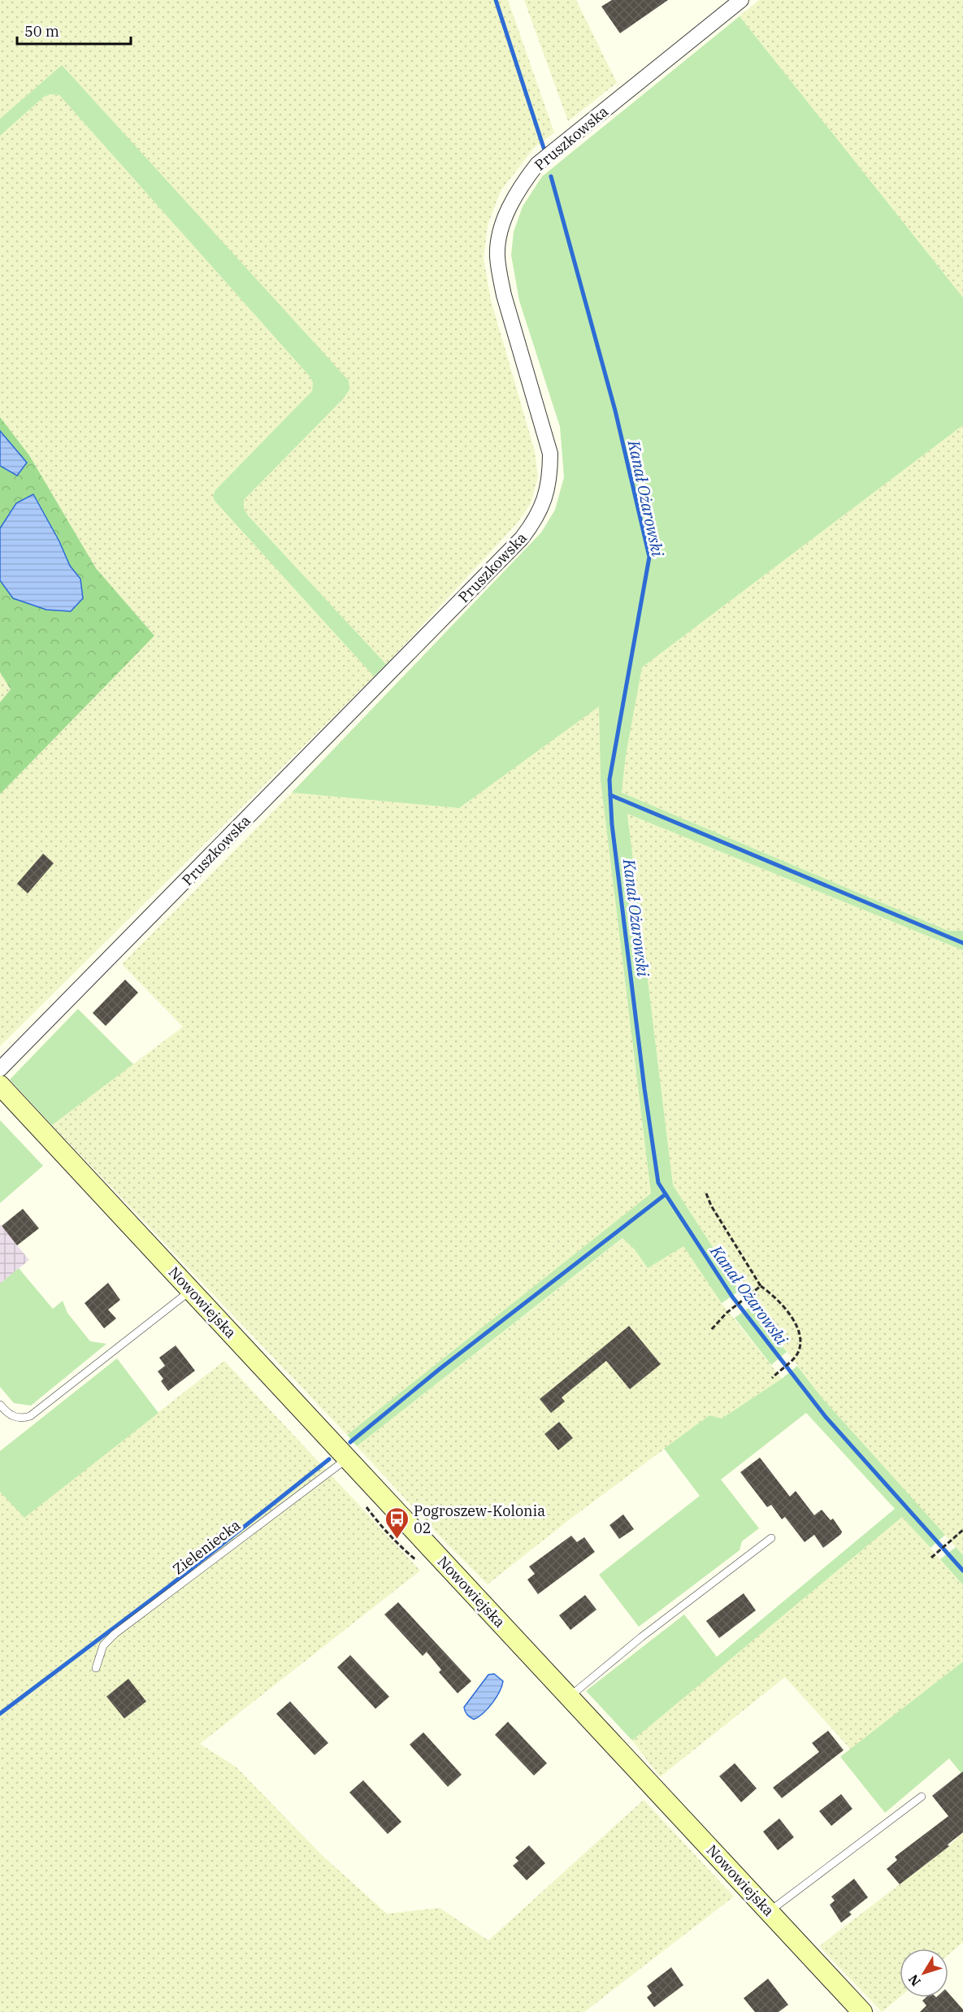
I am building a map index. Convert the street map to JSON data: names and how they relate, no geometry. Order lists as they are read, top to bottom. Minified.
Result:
{"streets":{"street":["Pruszkowska","Nowowiejska"],"lane":["Zieleniecka"]},"crossings":[["Nowowiejska","Zieleniecka"]],"water":["Kanał Ożarowski"],"places":{"bus stop":["Pogroszew-Kolonia 02"]},"scale_bar":"50 m","north":"bottom left"}
